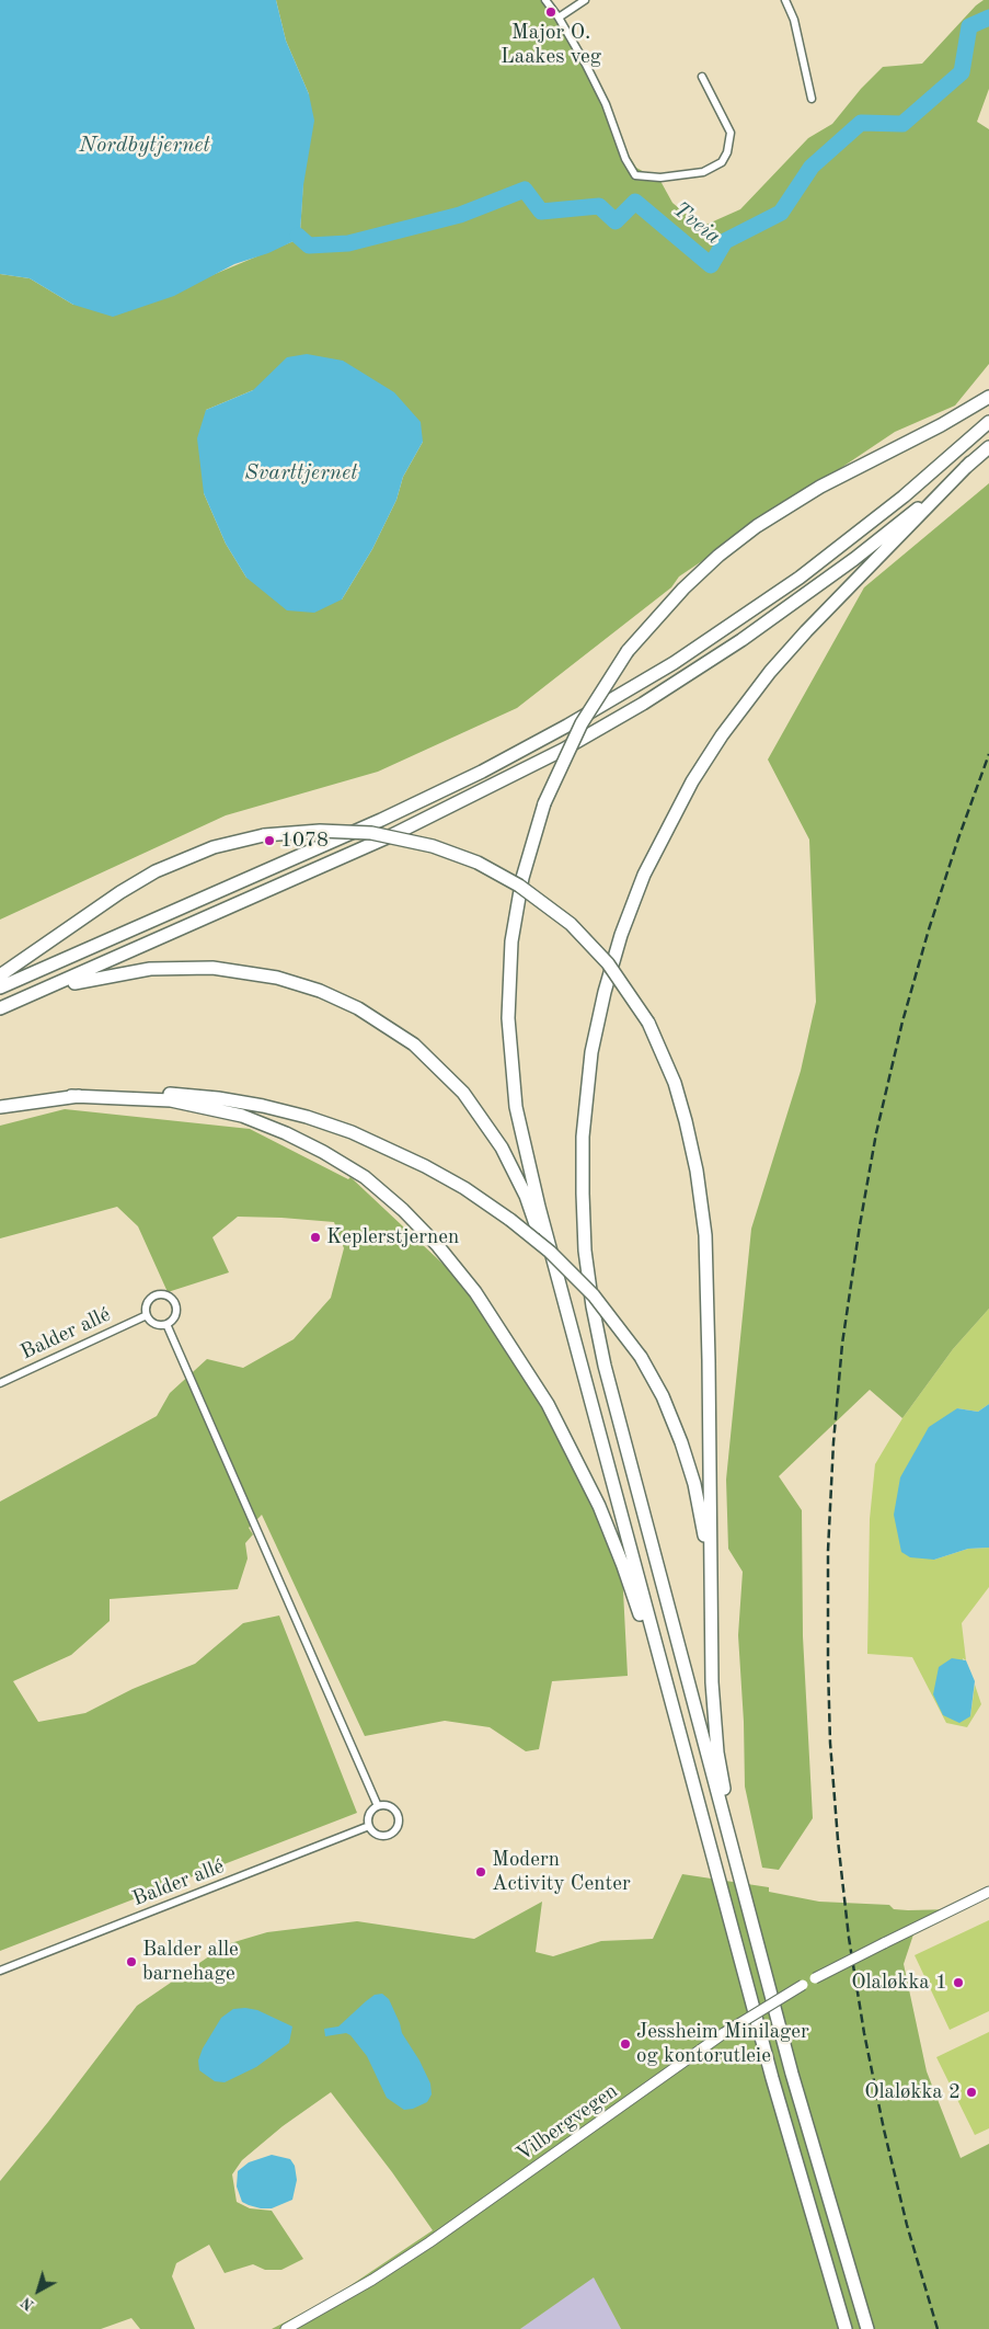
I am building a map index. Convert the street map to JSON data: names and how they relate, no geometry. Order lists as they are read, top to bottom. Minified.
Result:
{"streets":{"main road":["Vilbergvegen"],"street":["Balder allé"]},"water":["Nordbytjernet","Tveia","Svarttjernet"],"places":["Major O. Laakes veg","1078","Keplerstjernen","Modern Activity Center","Balder alle barnehage","Olaløkka 1","Jessheim Minilager og kontorutleie","Olaløkka 2"],"north":"bottom left"}
